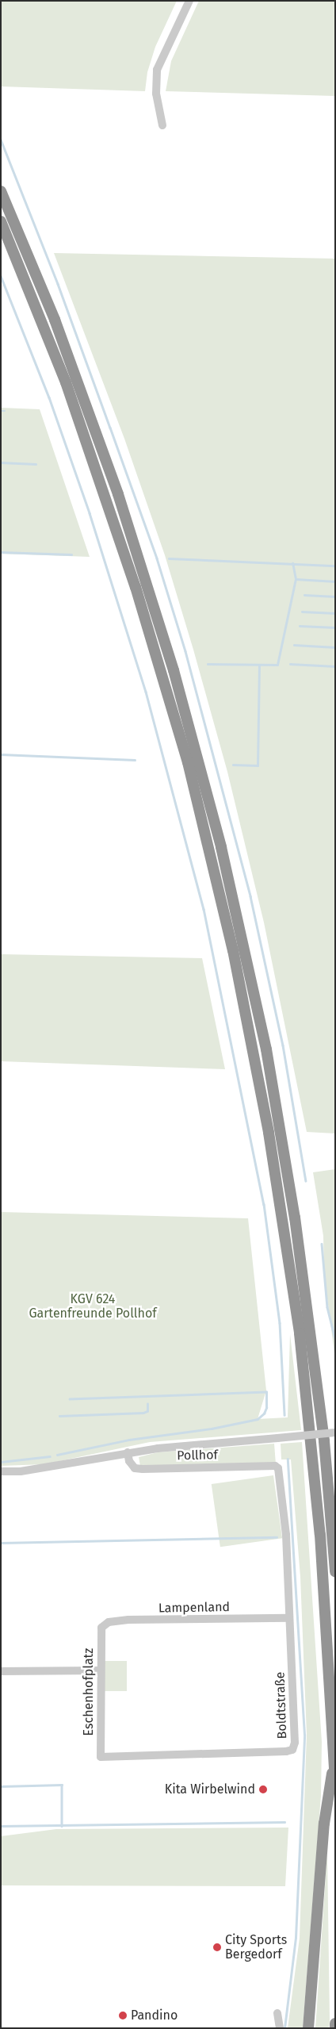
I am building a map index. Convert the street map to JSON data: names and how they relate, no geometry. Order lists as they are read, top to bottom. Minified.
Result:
{"streets":{"street":["Pollhof","Lampenland","Eschenhofplatz","Boldtstraße"]},"crossings":[["Pollhof","Boldtstraße"],["Lampenland","Eschenhofplatz"],["Lampenland","Boldtstraße"],["Eschenhofplatz","Boldtstraße"]],"parks":["KGV 624 Gartenfreunde Pollhof"],"places":["Kita Wirbelwind","City Sports Bergedorf","Pandino"]}
